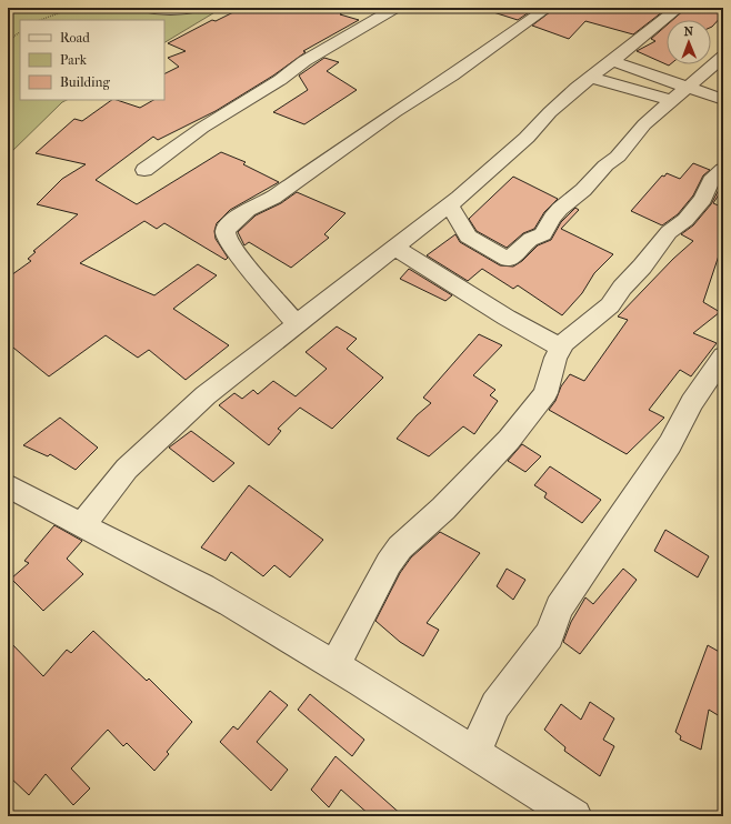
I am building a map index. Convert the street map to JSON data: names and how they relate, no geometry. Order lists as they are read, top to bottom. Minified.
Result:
{"legend":["Road","Park","Building"],"north":"top"}
